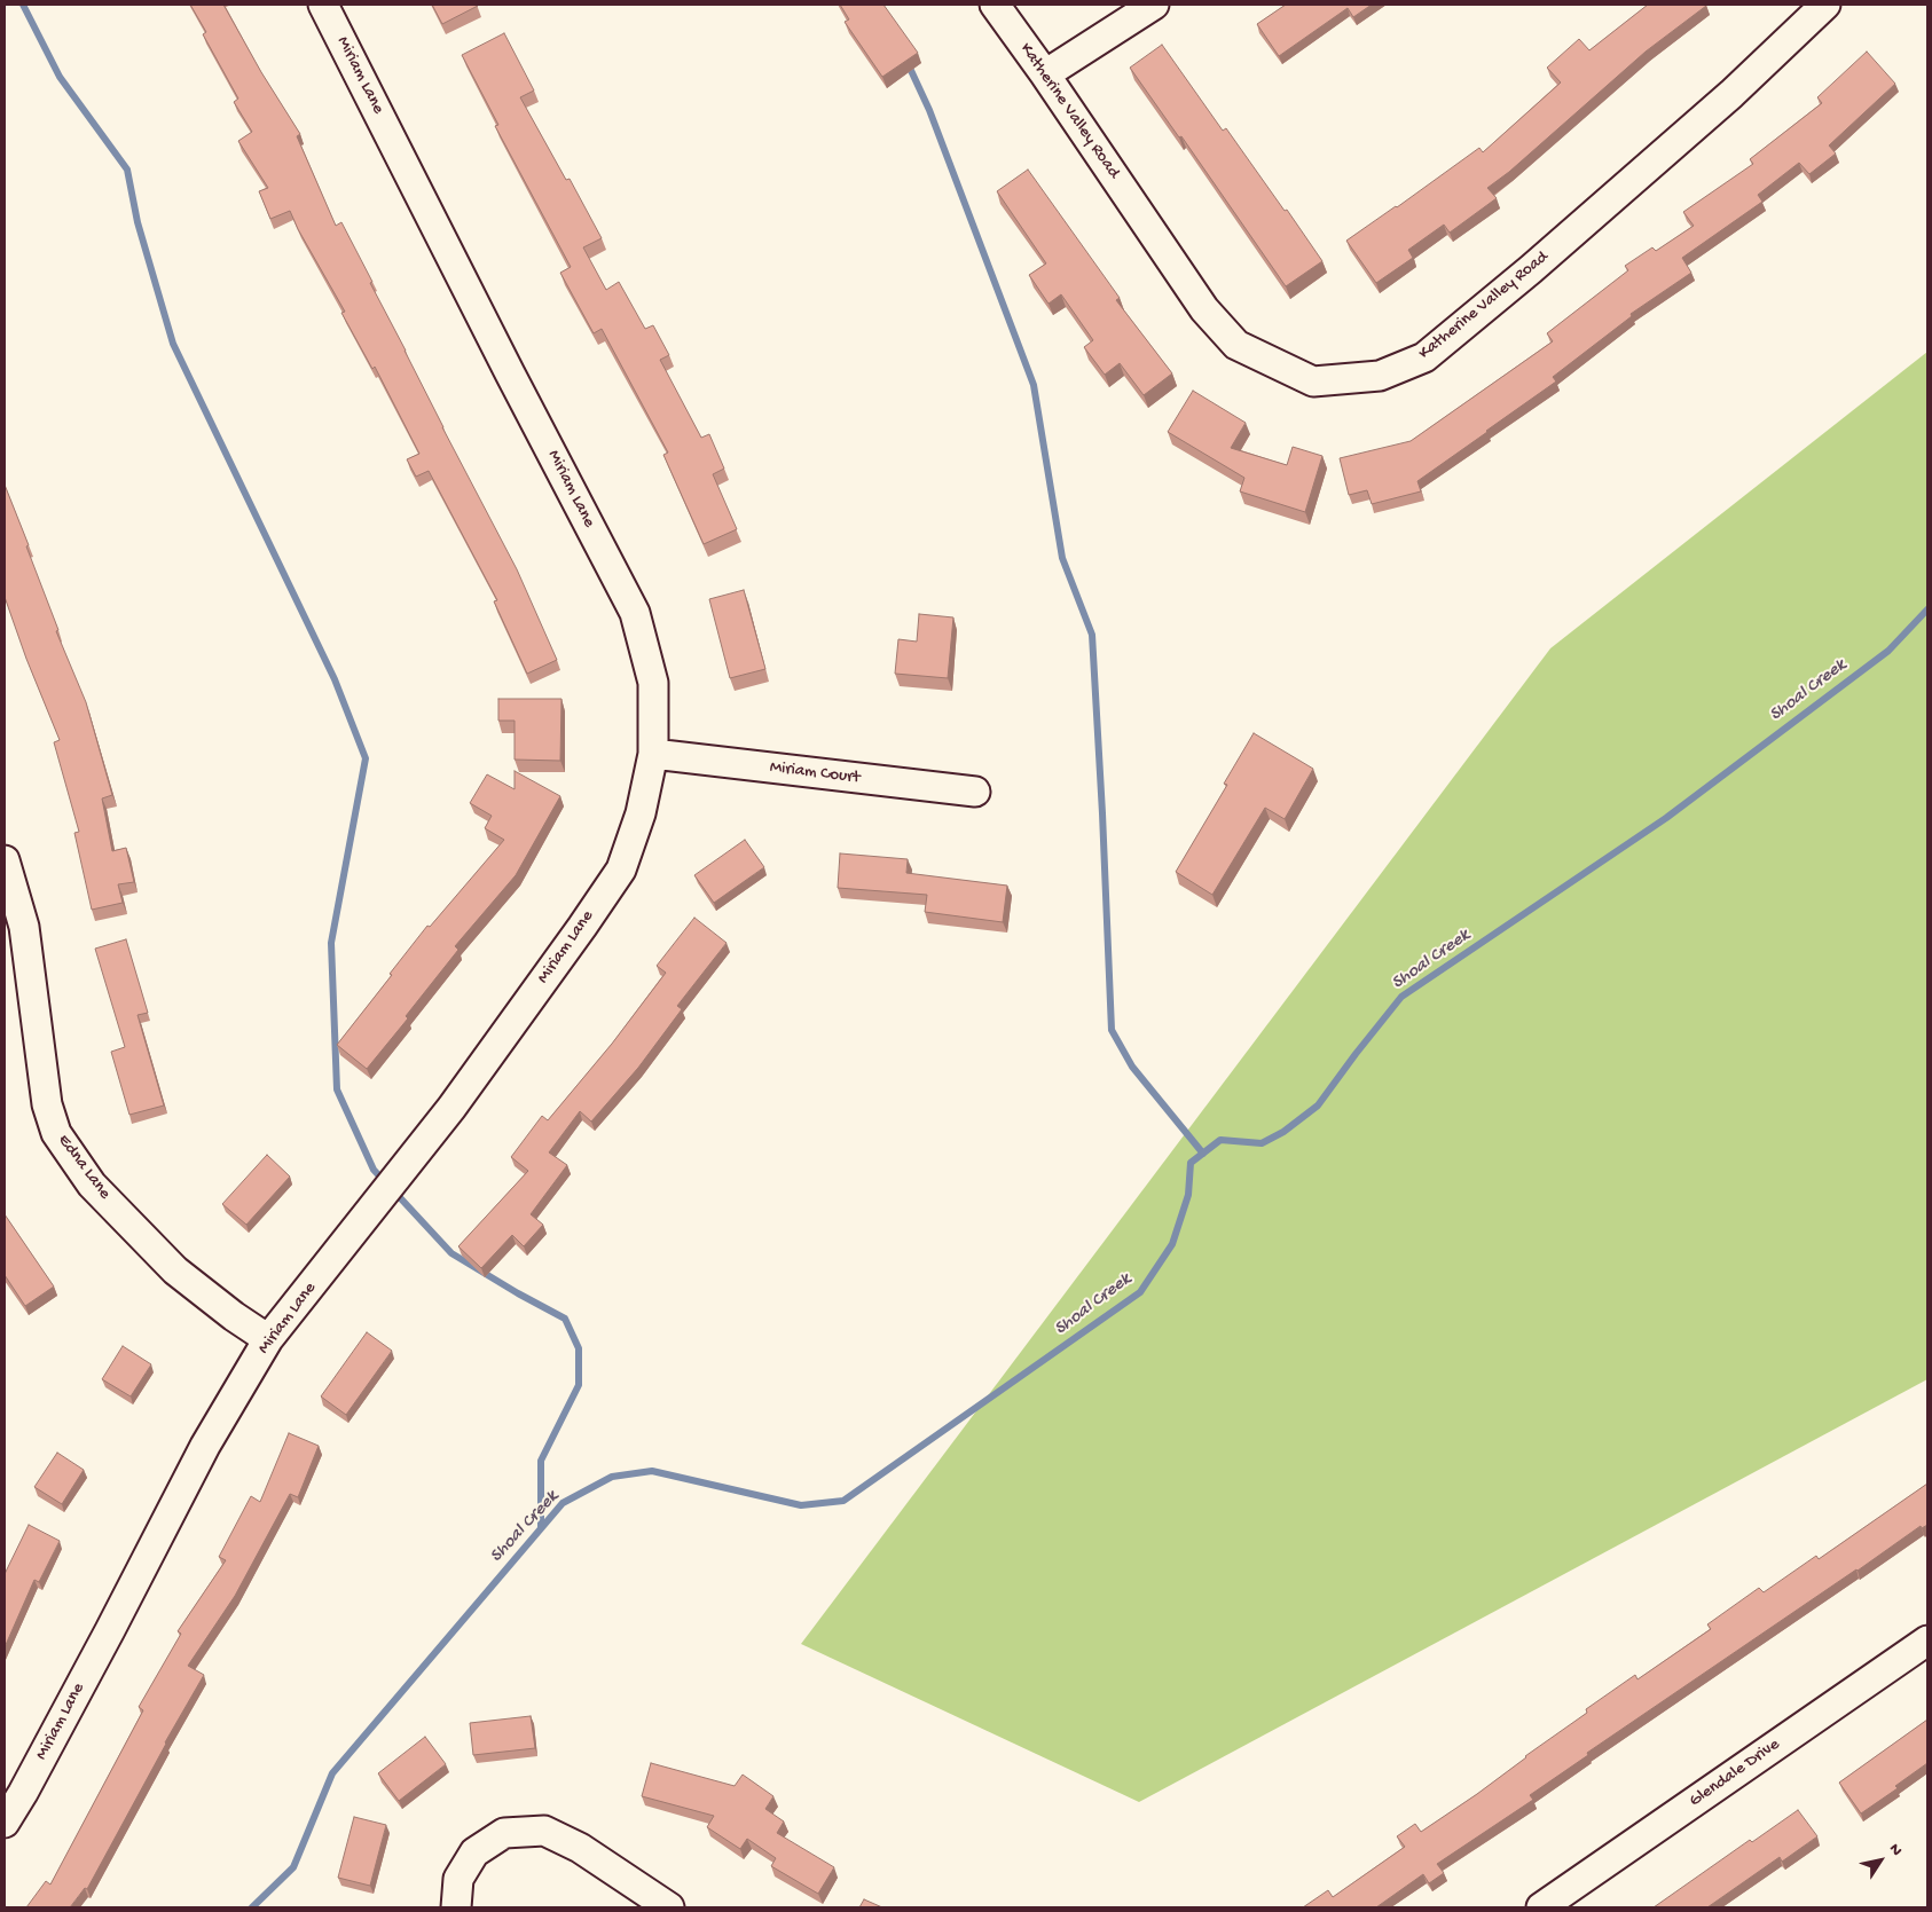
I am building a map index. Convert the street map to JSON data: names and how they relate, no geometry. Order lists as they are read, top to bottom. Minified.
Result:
{"streets":{"street":["Miriam Lane","Katherine Valley Road","Miriam Court","Edna Lane","Glendale Drive"]},"crossings":[["Miriam Lane","Miriam Court"],["Miriam Lane","Edna Lane"]],"water":["Shoal Creek"],"north":"top right"}
